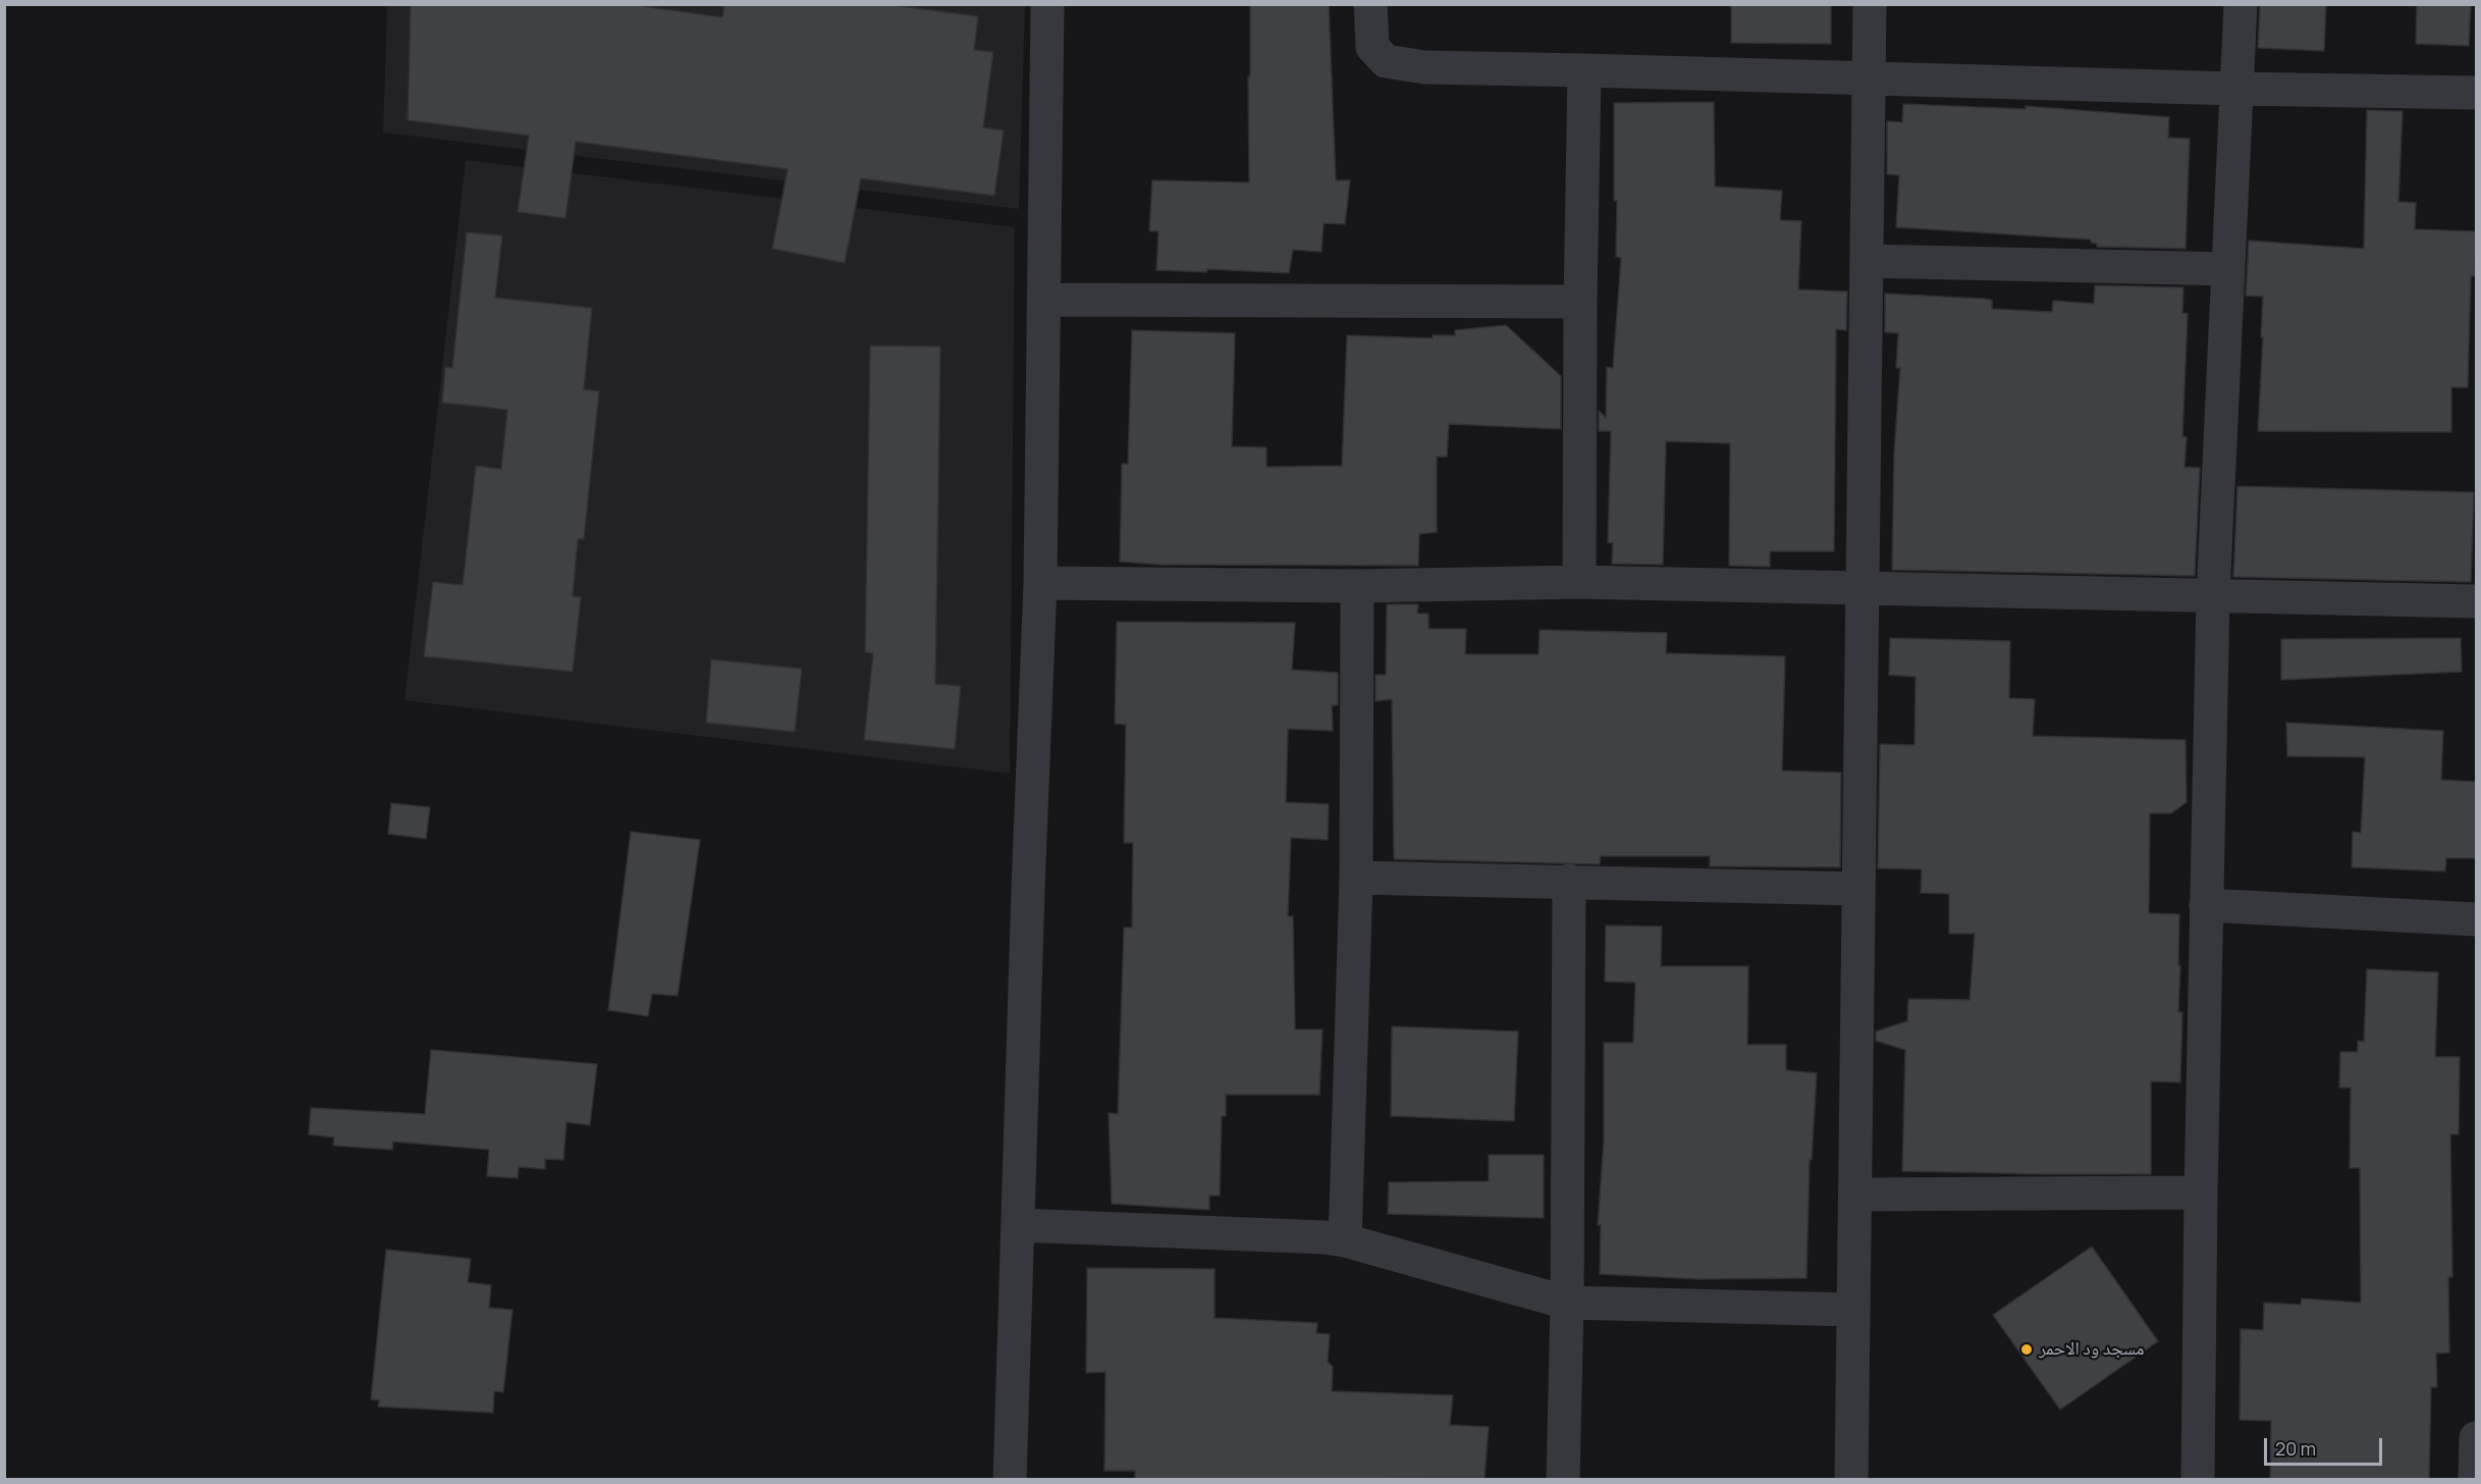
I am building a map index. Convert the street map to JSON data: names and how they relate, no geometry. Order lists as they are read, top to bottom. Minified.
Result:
{"places":["مسجد ود الاحمر"],"scale_bar":"20 m"}
